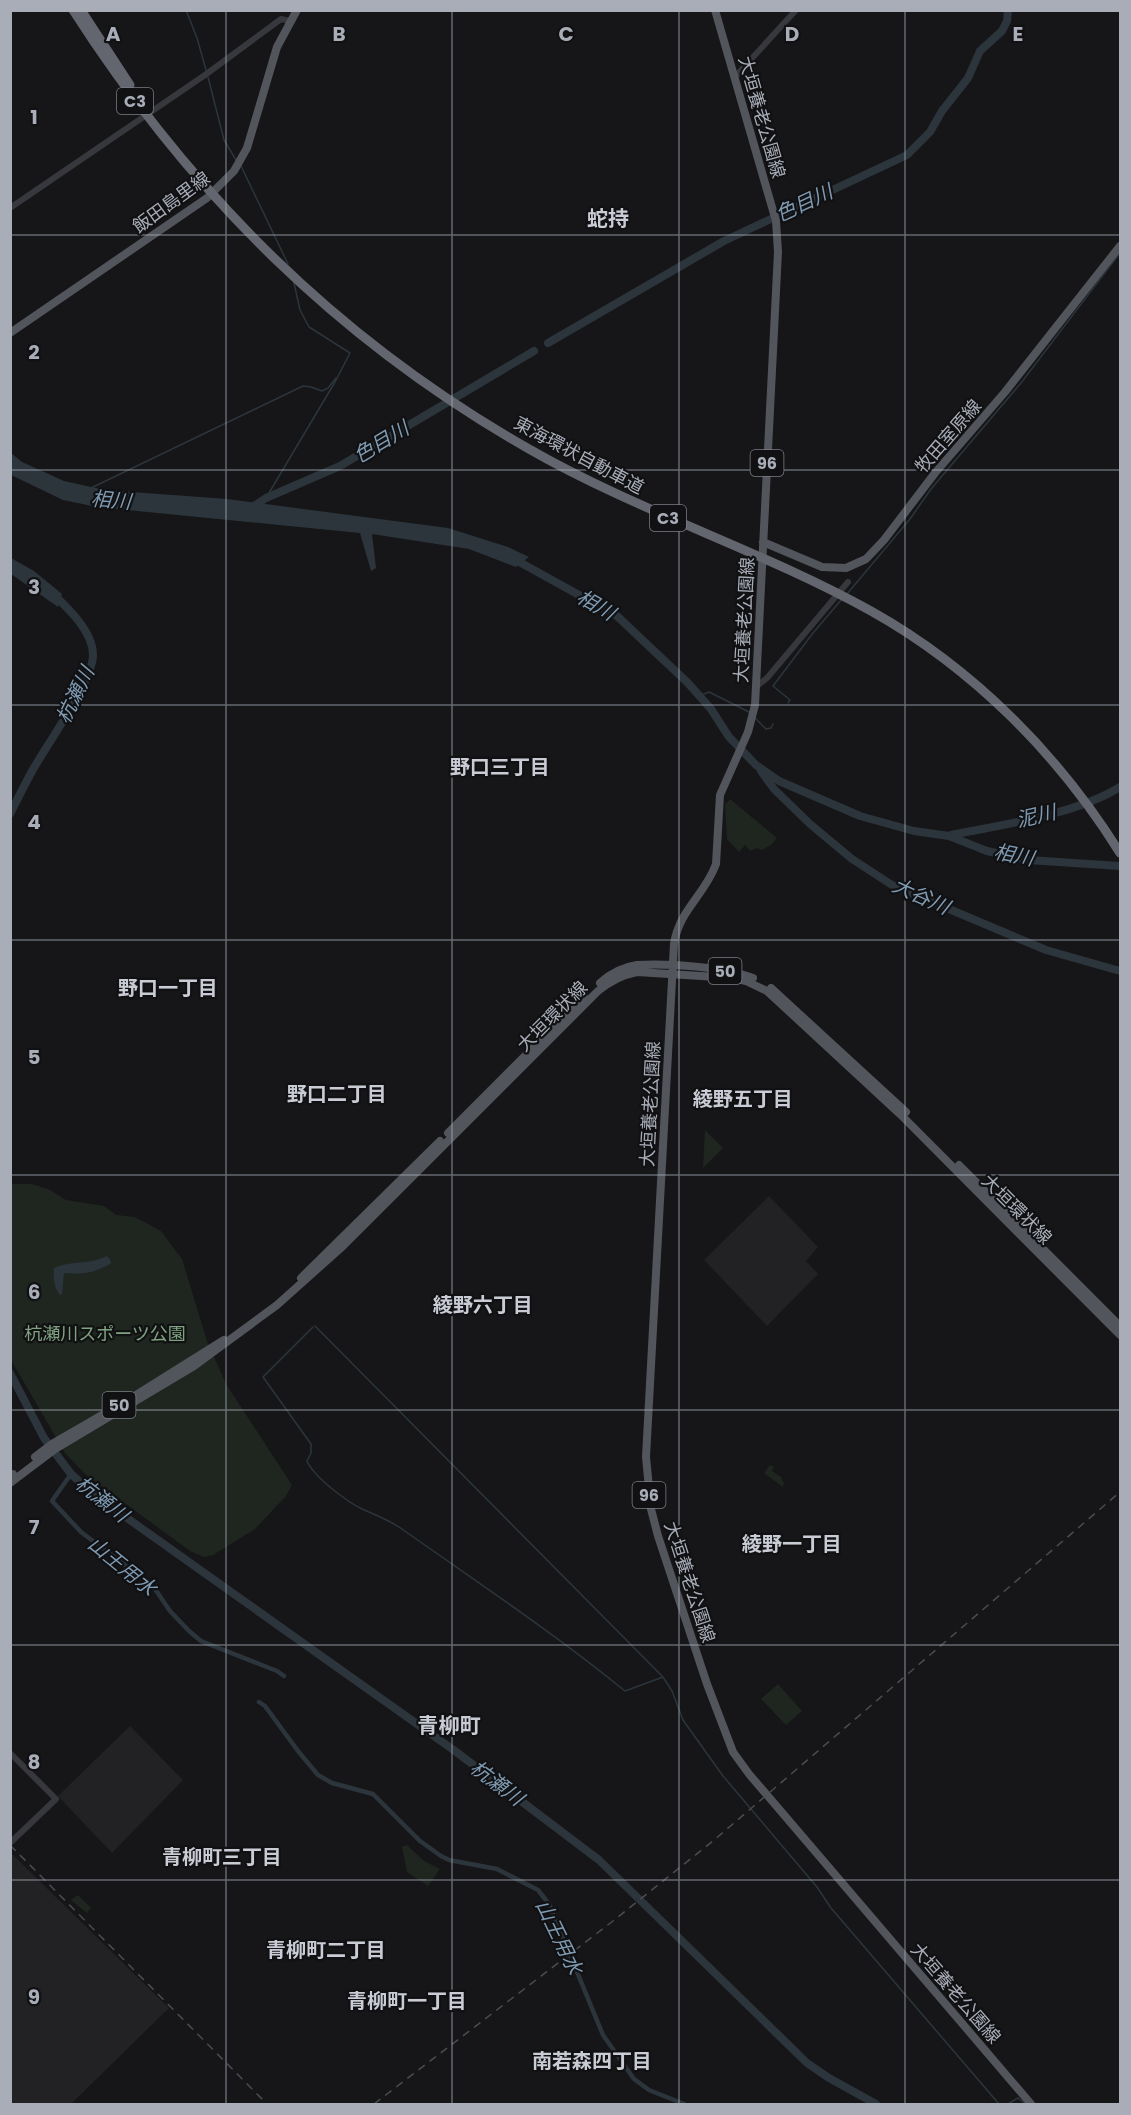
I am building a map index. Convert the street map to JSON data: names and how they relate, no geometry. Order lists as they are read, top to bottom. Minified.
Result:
{"streets":{"highway":["C3","東海環状自動車道"],"main road":["大垣養老公園線","飯田島里線","牧田室原線","96","50","大垣環状線"]},"crossings":[["大垣養老公園線","牧田室原線"],["大垣養老公園線","大垣環状線"]],"districts":["蛇持","野口三丁目","野口一丁目","野口二丁目","綾野五丁目","綾野六丁目","綾野一丁目","青柳町","青柳町三丁目","青柳町二丁目","青柳町一丁目","南若森四丁目"],"water":["色目川","相川","杭瀬川","泥川","大谷川","山王用水"],"parks":["杭瀬川スポーツ公園"],"grid":{"columns":["A","B","C","D","E"],"rows":["1","2","3","4","5","6","7","8","9"]}}
